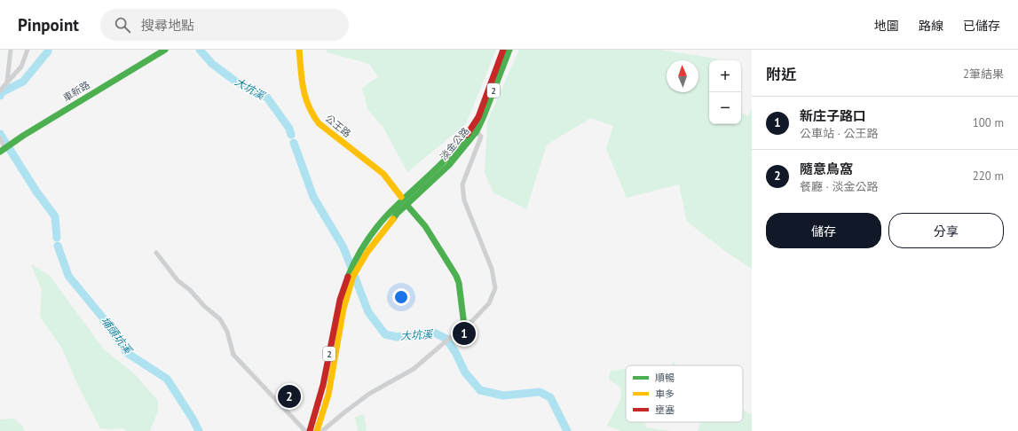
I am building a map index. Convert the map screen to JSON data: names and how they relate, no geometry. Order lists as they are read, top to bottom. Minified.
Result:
{"streets":{"main road":["2","車新路","公王路","淡金公路"]},"crossings":[["2","淡金公路"]],"water":["大坑溪","埔頭坑溪"],"legend":["順暢","車多","壅塞"],"north":"top","page":{"header":"Pinpoint","search":"搜尋地點","nav":["地圖","路線","已儲存"],"heading":["附近","2筆結果"],"map_buttons":["+","−"],"list":[{"mark":"1","name":"新庄子路口","note":"公車站 · 公王路","value":"100 m"},{"mark":"2","name":"隨意鳥窩","note":"餐廳 · 淡金公路","value":"220 m"}],"buttons":["儲存","分享"],"pins":["1","2"]}}
